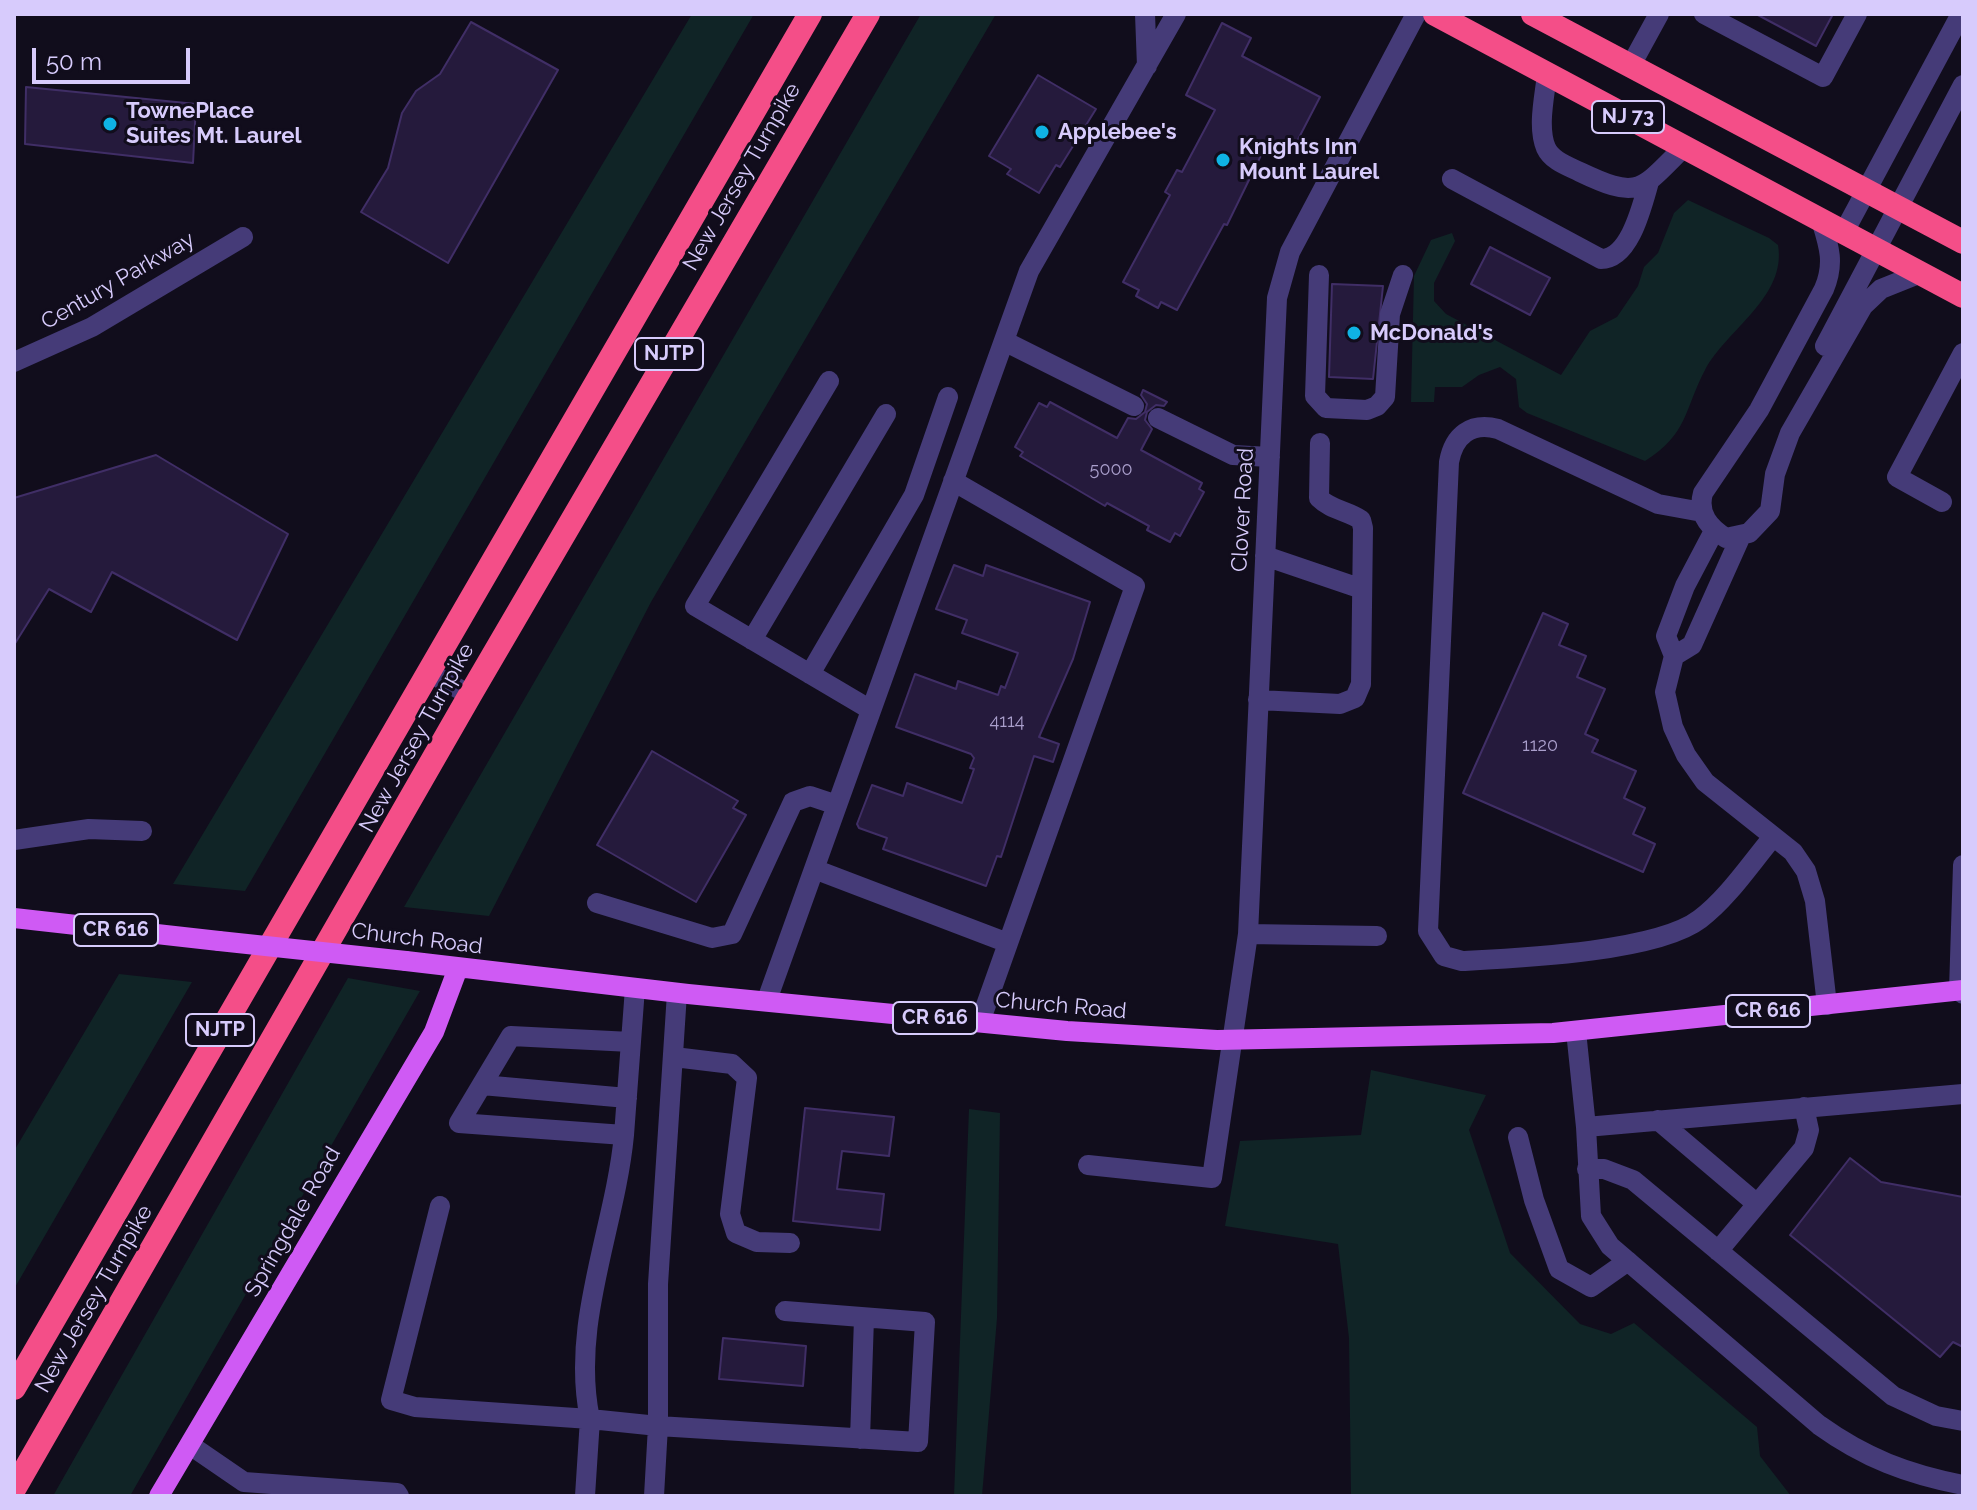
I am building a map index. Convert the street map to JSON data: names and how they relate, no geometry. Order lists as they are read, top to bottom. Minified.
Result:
{"streets":{"highway":["NJ 73","New Jersey Turnpike","NJTP"],"main road":["CR 616","Church Road","Springdale Road"],"street":["Century Parkway","Clover Road"]},"crossings":[["Clover Road","Church Road"],["Church Road","Springdale Road"]],"places":["TownePlace Suites Mt. Laurel","Applebee's","Knights Inn Mount Laurel","McDonald's"],"house_numbers":["5000","4114","1120"],"scale_bar":"50 m"}
